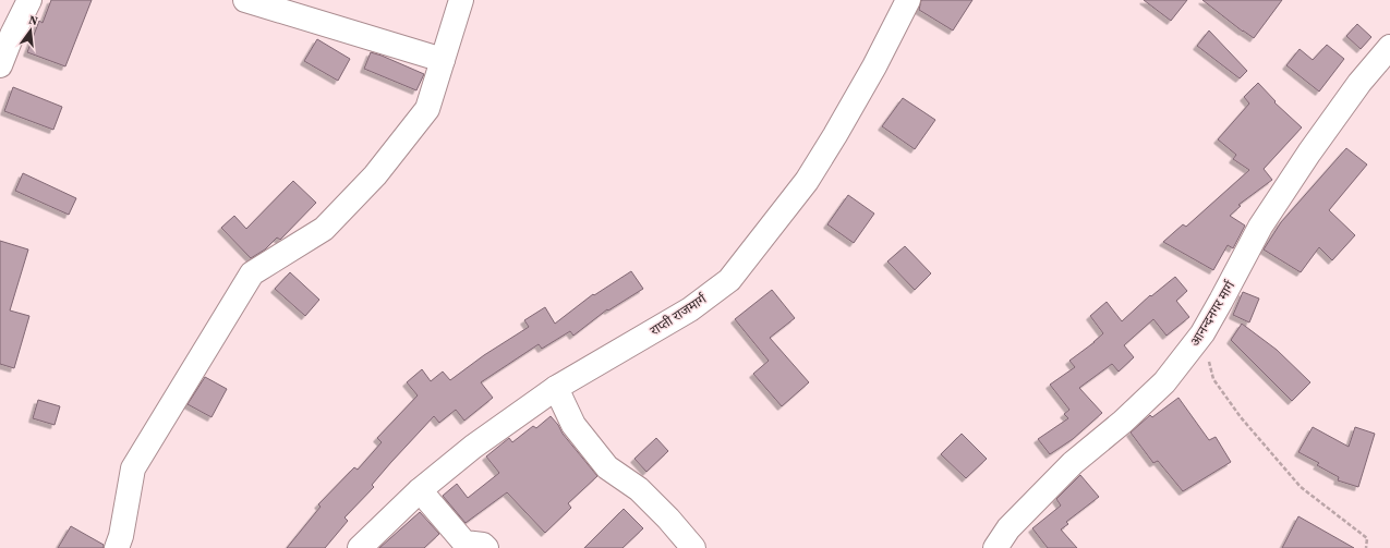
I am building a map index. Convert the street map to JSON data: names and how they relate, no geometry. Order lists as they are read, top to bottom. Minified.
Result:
{"streets":{"street":["आनन्दनगर मार्ग","राप्ती राजमार्ग"]},"north":"top"}
